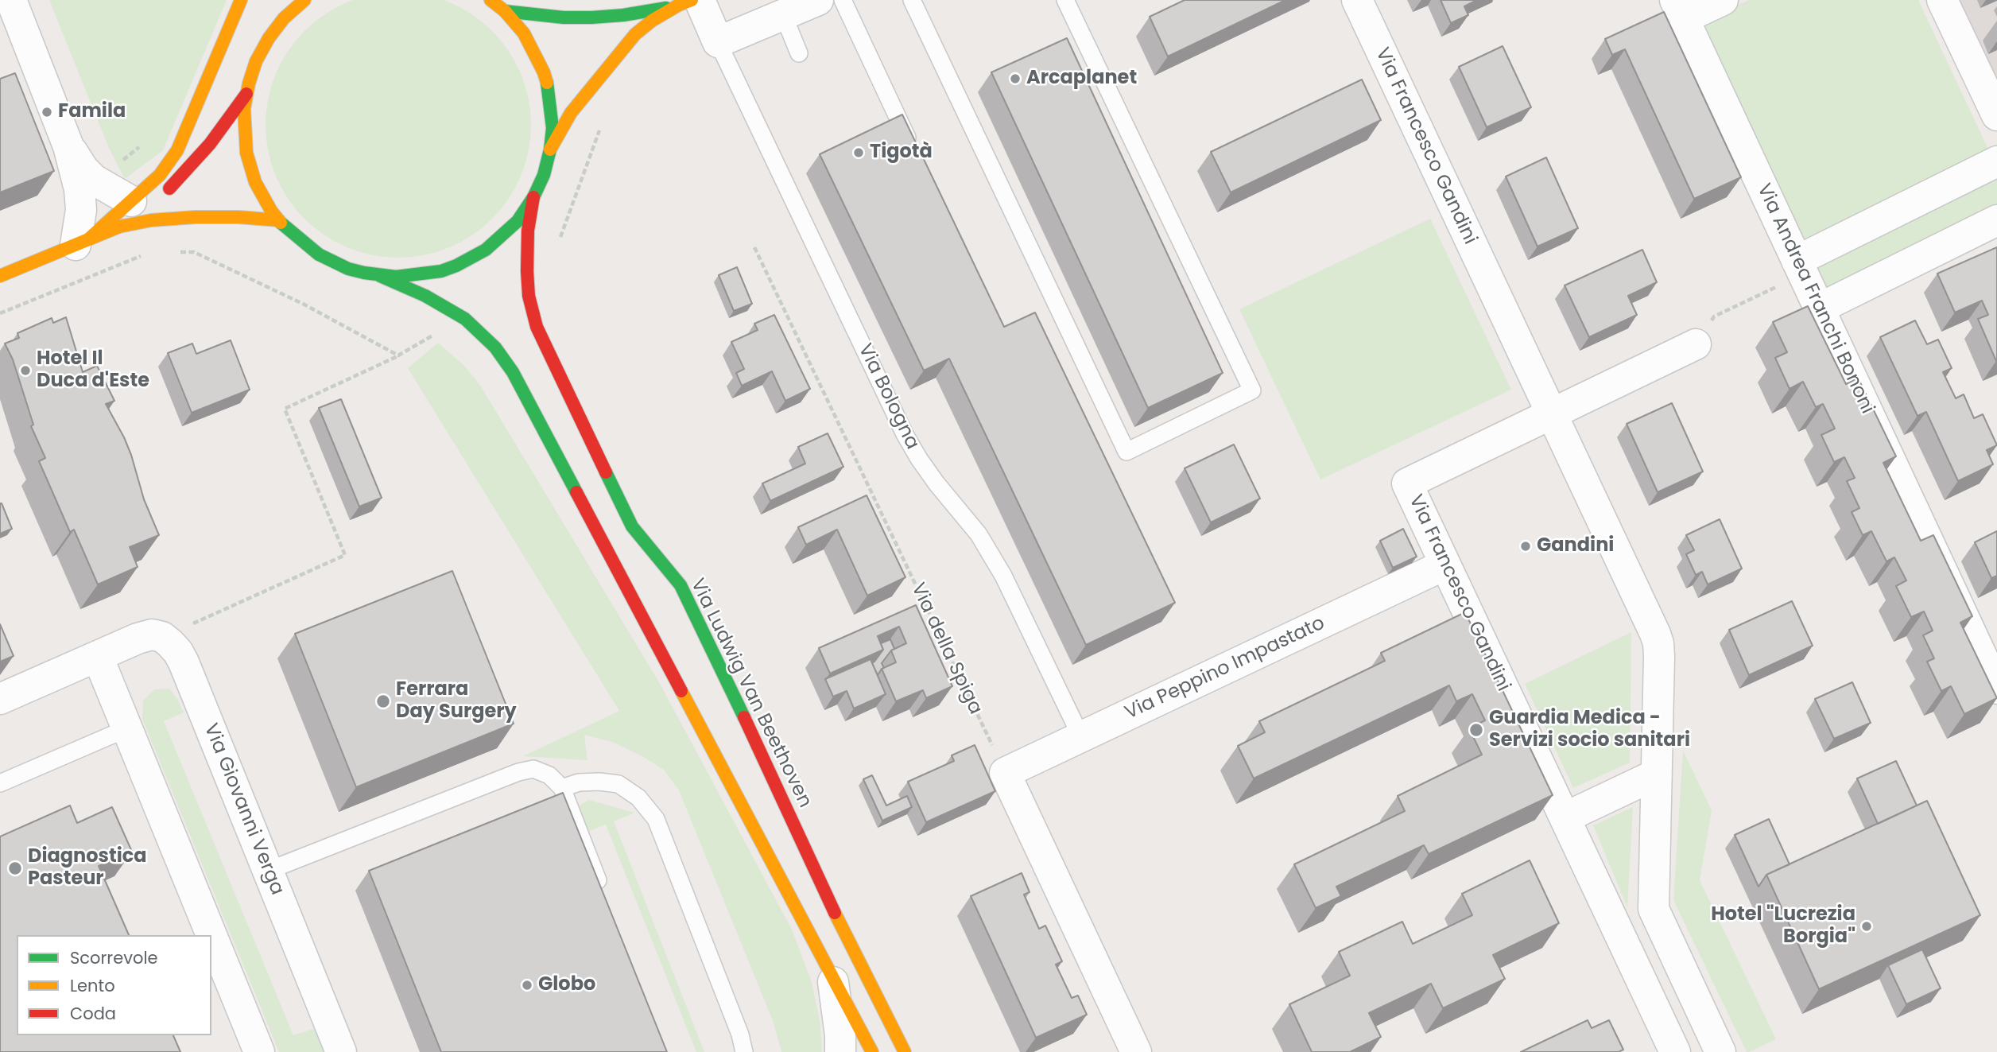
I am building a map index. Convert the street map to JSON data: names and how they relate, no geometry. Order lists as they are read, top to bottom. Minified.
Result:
{"streets":{"main road":["Via Ludwig Van Beethoven"],"street":["Via Francesco Gandini","Via Andrea Franchi Bononi","Via Bologna","Via Peppino Impastato","Via Giovanni Verga"],"path":["Via della Spiga"]},"crossings":[["Via Francesco Gandini","Via Peppino Impastato"],["Via Bologna","Via Peppino Impastato"],["Via della Spiga","Via Peppino Impastato"]],"places":["Arcaplanet","Famila","Tigotà","Hotel Il Duca d'Este","Gandini","Ferrara Day Surgery","Guardia Medica - Servizi socio sanitari","Diagnostica Pasteur","Hotel \"Lucrezia Borgia\"","Globo"],"legend":["Scorrevole","Lento","Coda"]}
